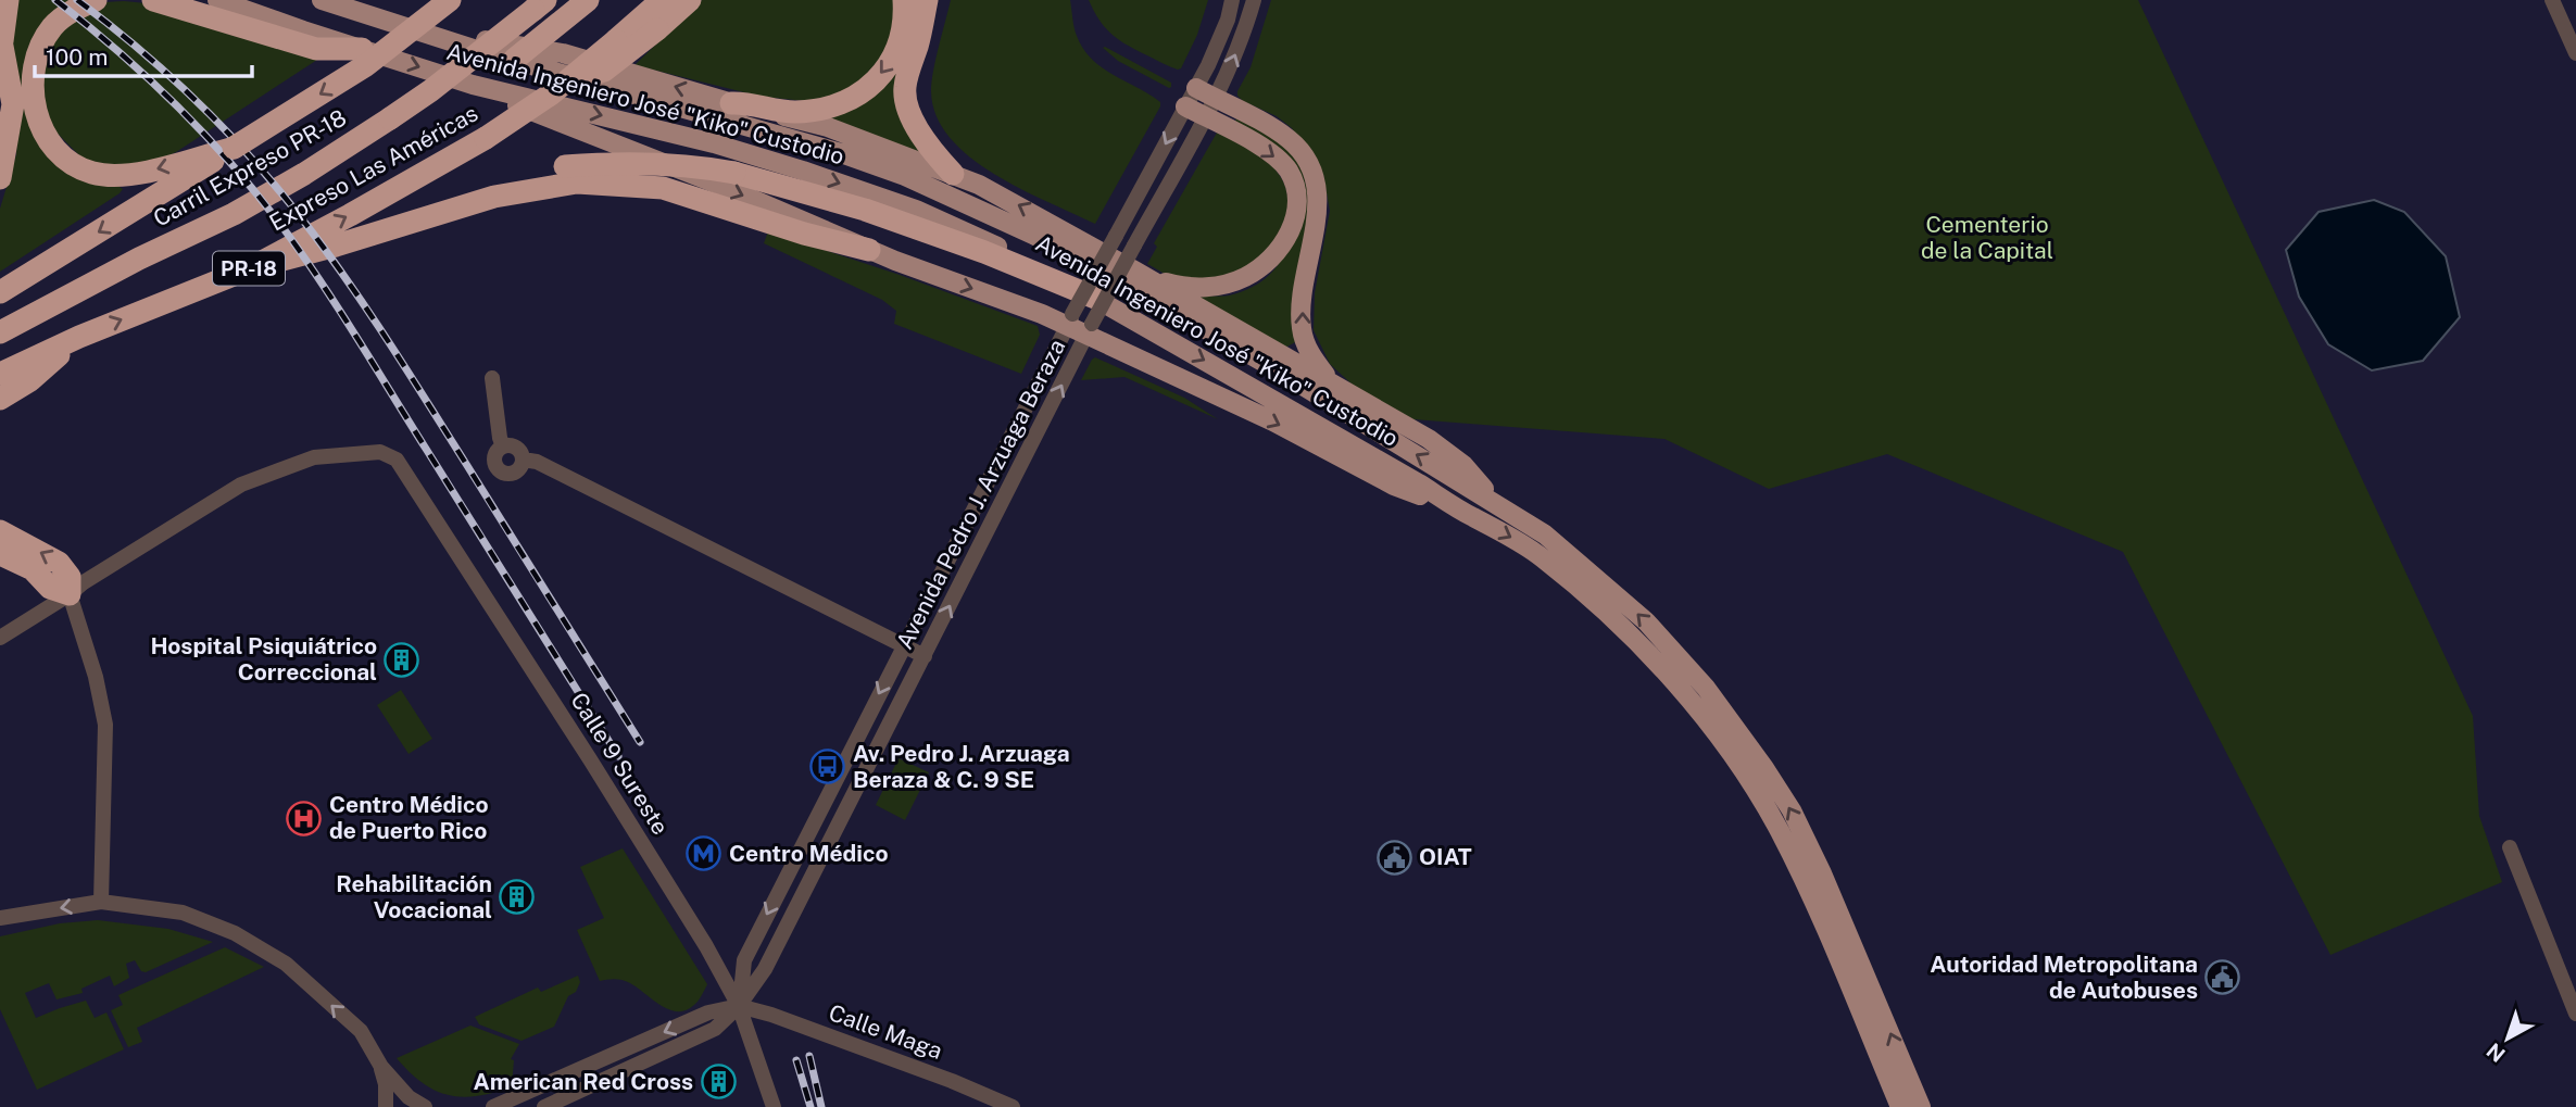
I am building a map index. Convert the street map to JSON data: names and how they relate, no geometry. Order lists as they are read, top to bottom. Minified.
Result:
{"streets":{"highway":["Carril Expreso PR-18","Expreso Las Américas","PR-18"],"main road":["Avenida Ingeniero José \"Kiko\" Custodio"],"street":["Avenida Pedro J. Arzuaga Beraza","Calle 9 Sureste","Calle Maga"]},"crossings":[["Avenida Pedro J. Arzuaga Beraza","Calle 9 Sureste"],["Avenida Pedro J. Arzuaga Beraza","Calle Maga"],["Calle 9 Sureste","Calle Maga"]],"parks":["Cementerio de la Capital"],"places":{"building":["Hospital Psiquiátrico Correccional","Rehabilitación Vocacional","American Red Cross"],"bus stop":["Av. Pedro J. Arzuaga Beraza & C. 9 SE"],"hospital":["Centro Médico de Puerto Rico"],"metro station":["Centro Médico"],"public building":["OIAT","Autoridad Metropolitana de Autobuses"]},"scale_bar":"100 m","north":"bottom left"}
